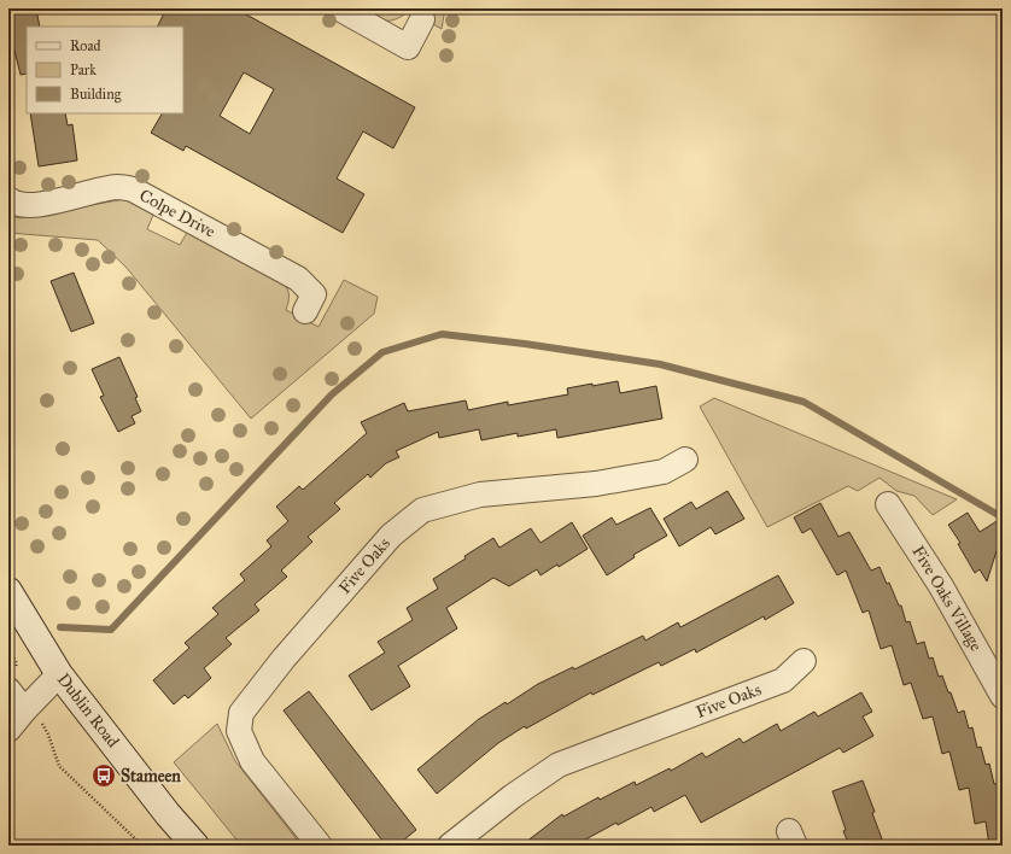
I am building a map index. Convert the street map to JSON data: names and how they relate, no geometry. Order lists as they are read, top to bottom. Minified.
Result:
{"streets":{"main road":["Dublin Road"],"street":["Colpe Drive","Five Oaks","Five Oaks Village"]},"places":{"bus stop":["Stameen"]},"legend":["Road","Park","Building"]}
